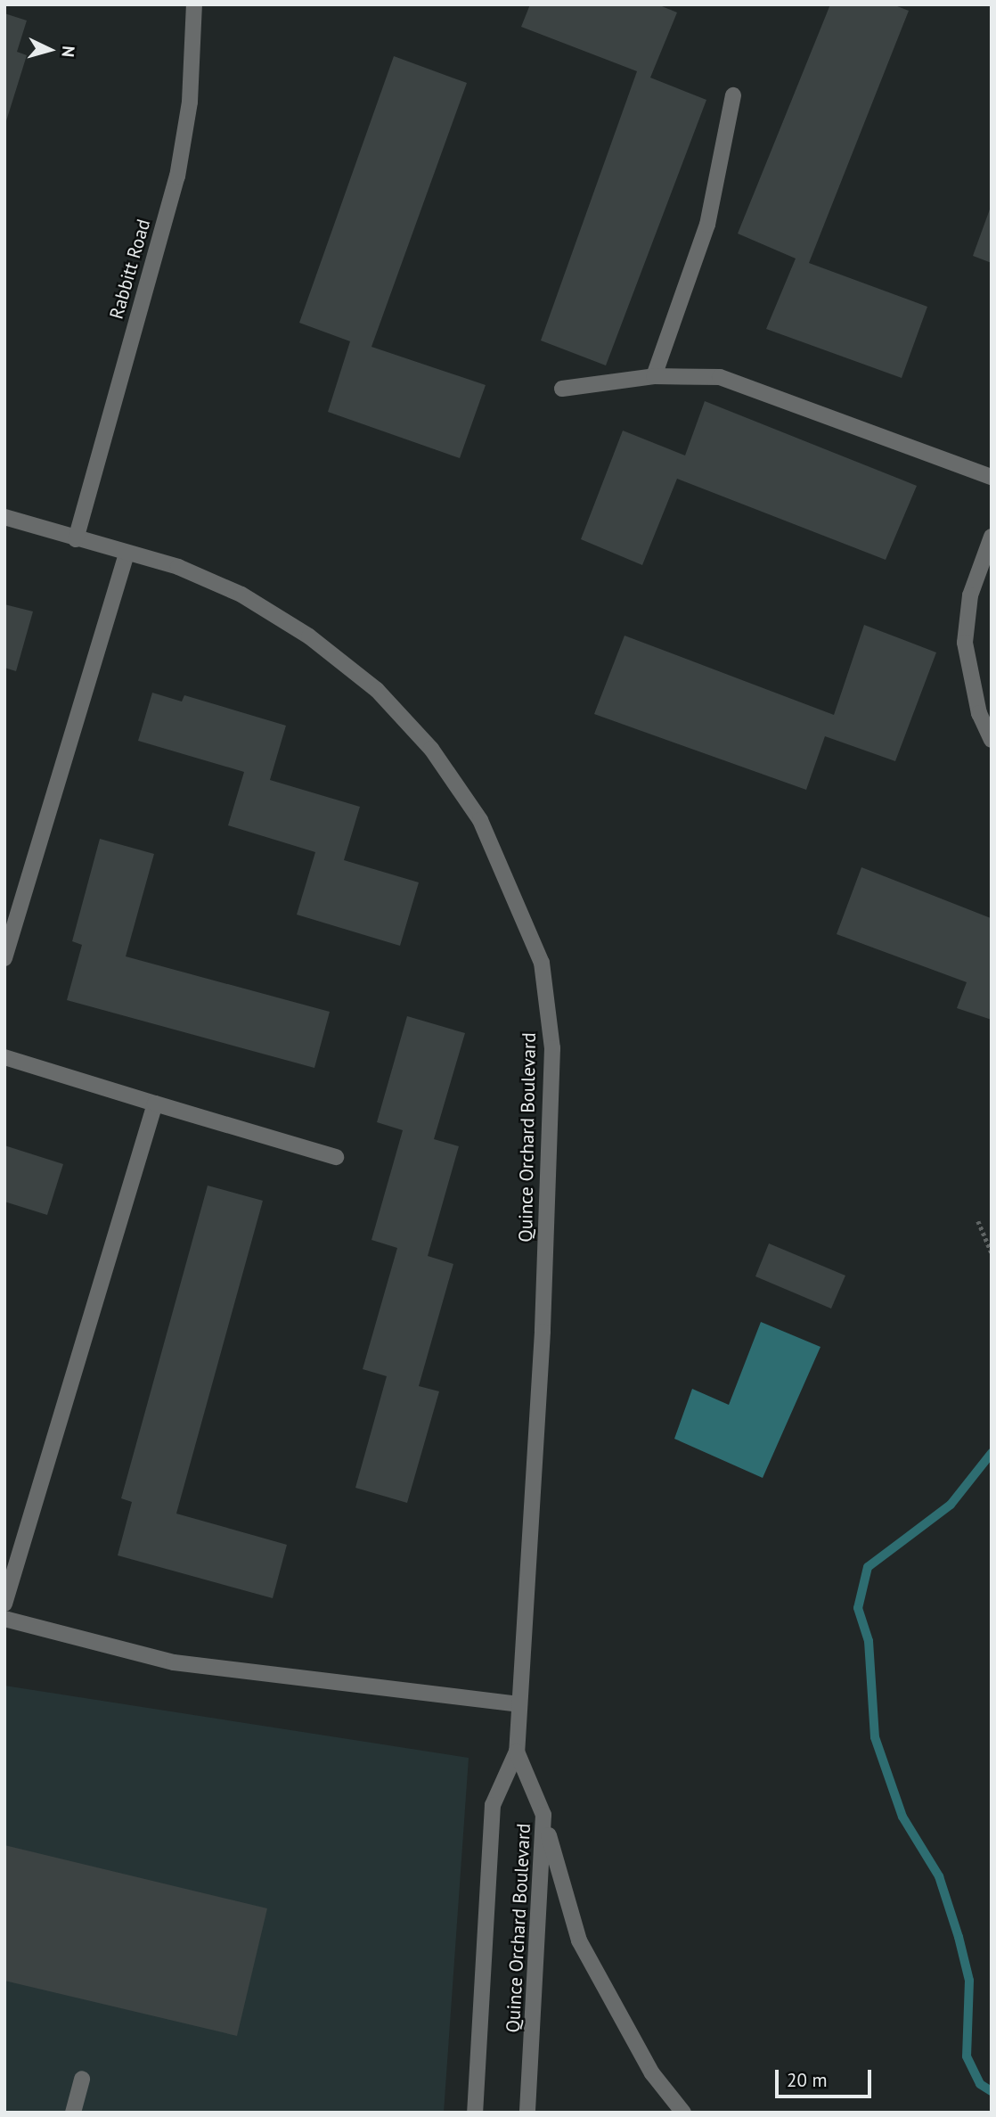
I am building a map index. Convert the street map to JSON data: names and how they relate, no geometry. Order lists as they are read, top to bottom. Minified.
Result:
{"streets":{"street":["Rabbitt Road","Quince Orchard Boulevard"]},"crossings":[["Rabbitt Road","Quince Orchard Boulevard"]],"scale_bar":"20 m","north":"right"}
